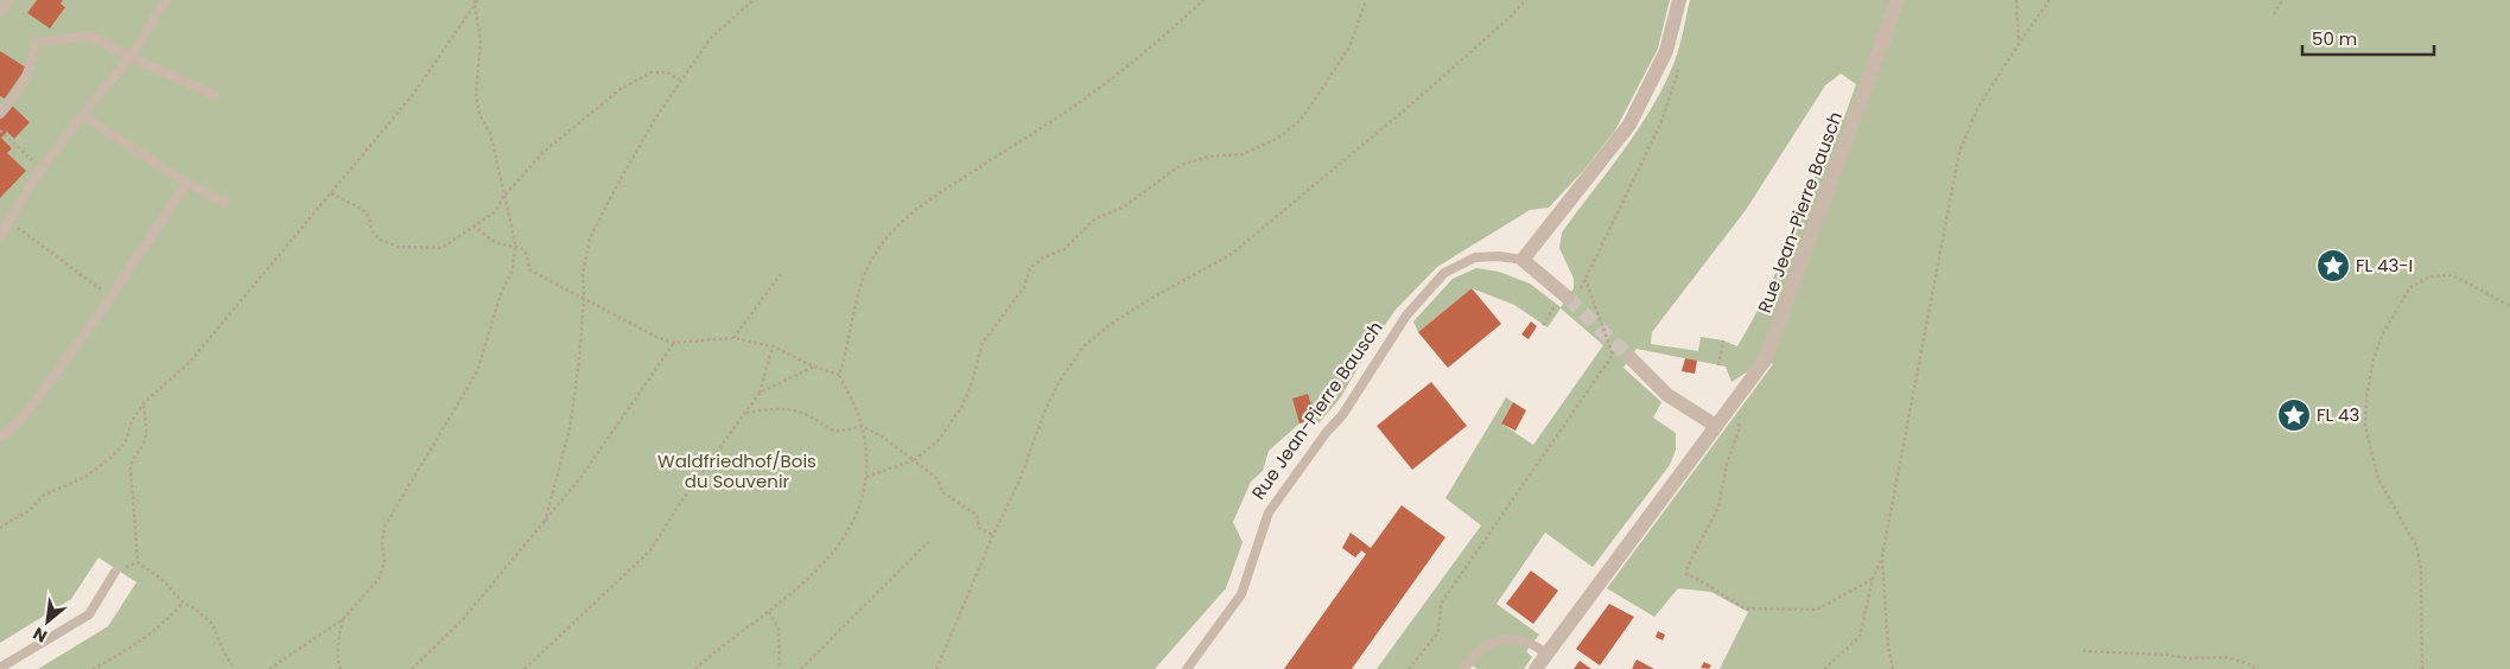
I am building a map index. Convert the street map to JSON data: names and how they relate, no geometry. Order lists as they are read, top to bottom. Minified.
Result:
{"streets":{"street":["Rue Jean-Pierre Bausch"]},"parks":["Waldfriedhof/Bois du Souvenir"],"places":{"place":["FL 43-I","FL 43"]},"scale_bar":"50 m","north":"bottom left"}
